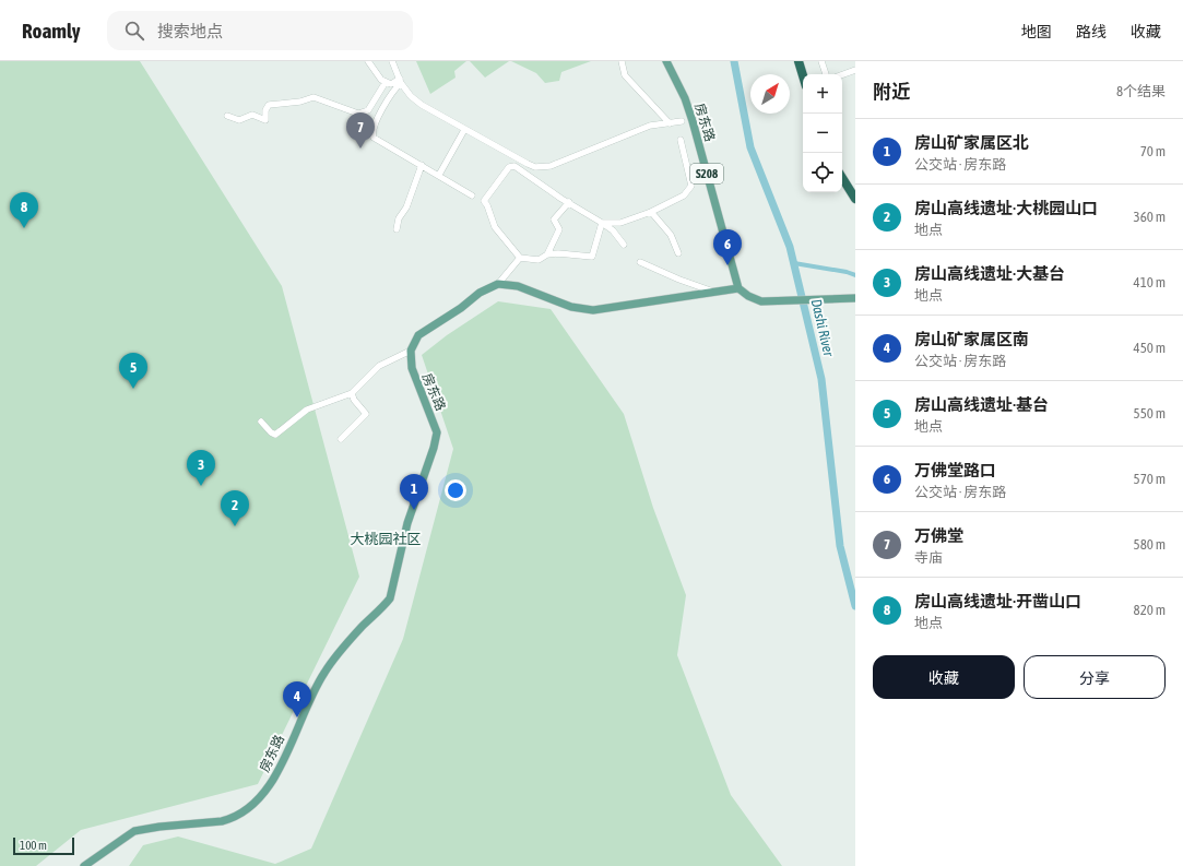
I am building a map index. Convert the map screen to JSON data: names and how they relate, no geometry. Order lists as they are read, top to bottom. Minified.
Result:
{"streets":{"main road":["房东路","S208"]},"districts":["大桃园社区"],"water":["Dashi River"],"scale_bar":"100 m","north":"top right","page":{"header":"Roamly","search":"搜索地点","nav":["地图","路线","收藏"],"heading":["附近","8个结果"],"map_buttons":["+","−"],"pins":["7","8","6","5","3","1","2","4"],"list":[{"mark":"1","name":"房山矿家属区北","note":"公交站 · 房东路","value":"70 m"},{"mark":"2","name":"房山高线遗址·大桃园山口","note":"地点","value":"360 m"},{"mark":"3","name":"房山高线遗址·大基台","note":"地点","value":"410 m"},{"mark":"4","name":"房山矿家属区南","note":"公交站 · 房东路","value":"450 m"},{"mark":"5","name":"房山高线遗址·基台","note":"地点","value":"550 m"},{"mark":"6","name":"万佛堂路口","note":"公交站 · 房东路","value":"570 m"},{"mark":"7","name":"万佛堂","note":"寺庙","value":"580 m"},{"mark":"8","name":"房山高线遗址·开凿山口","note":"地点","value":"820 m"}],"buttons":["收藏","分享"],"scale":"100 m"}}
